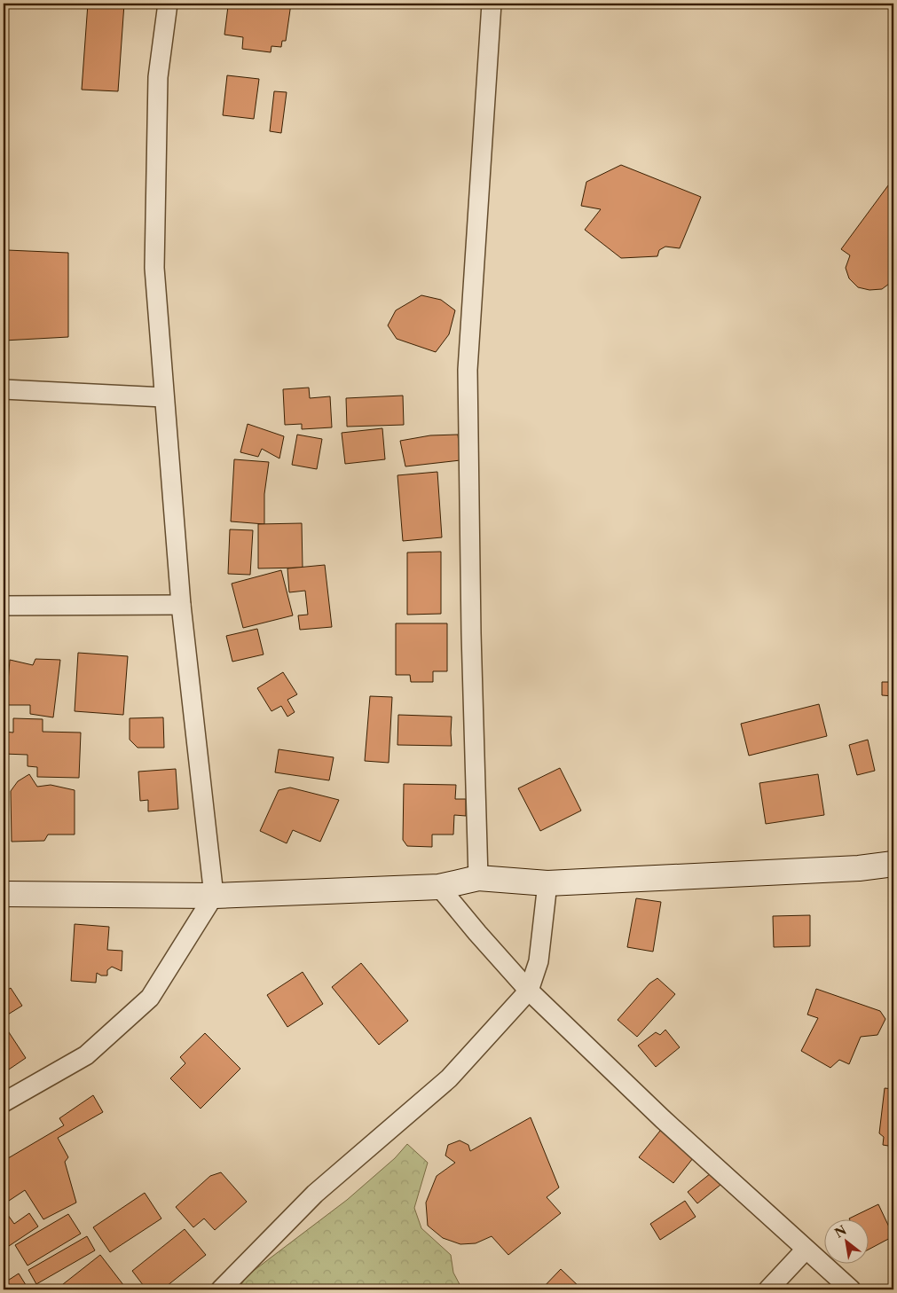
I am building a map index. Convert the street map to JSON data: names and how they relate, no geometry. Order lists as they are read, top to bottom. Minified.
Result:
{"north":"top left"}
